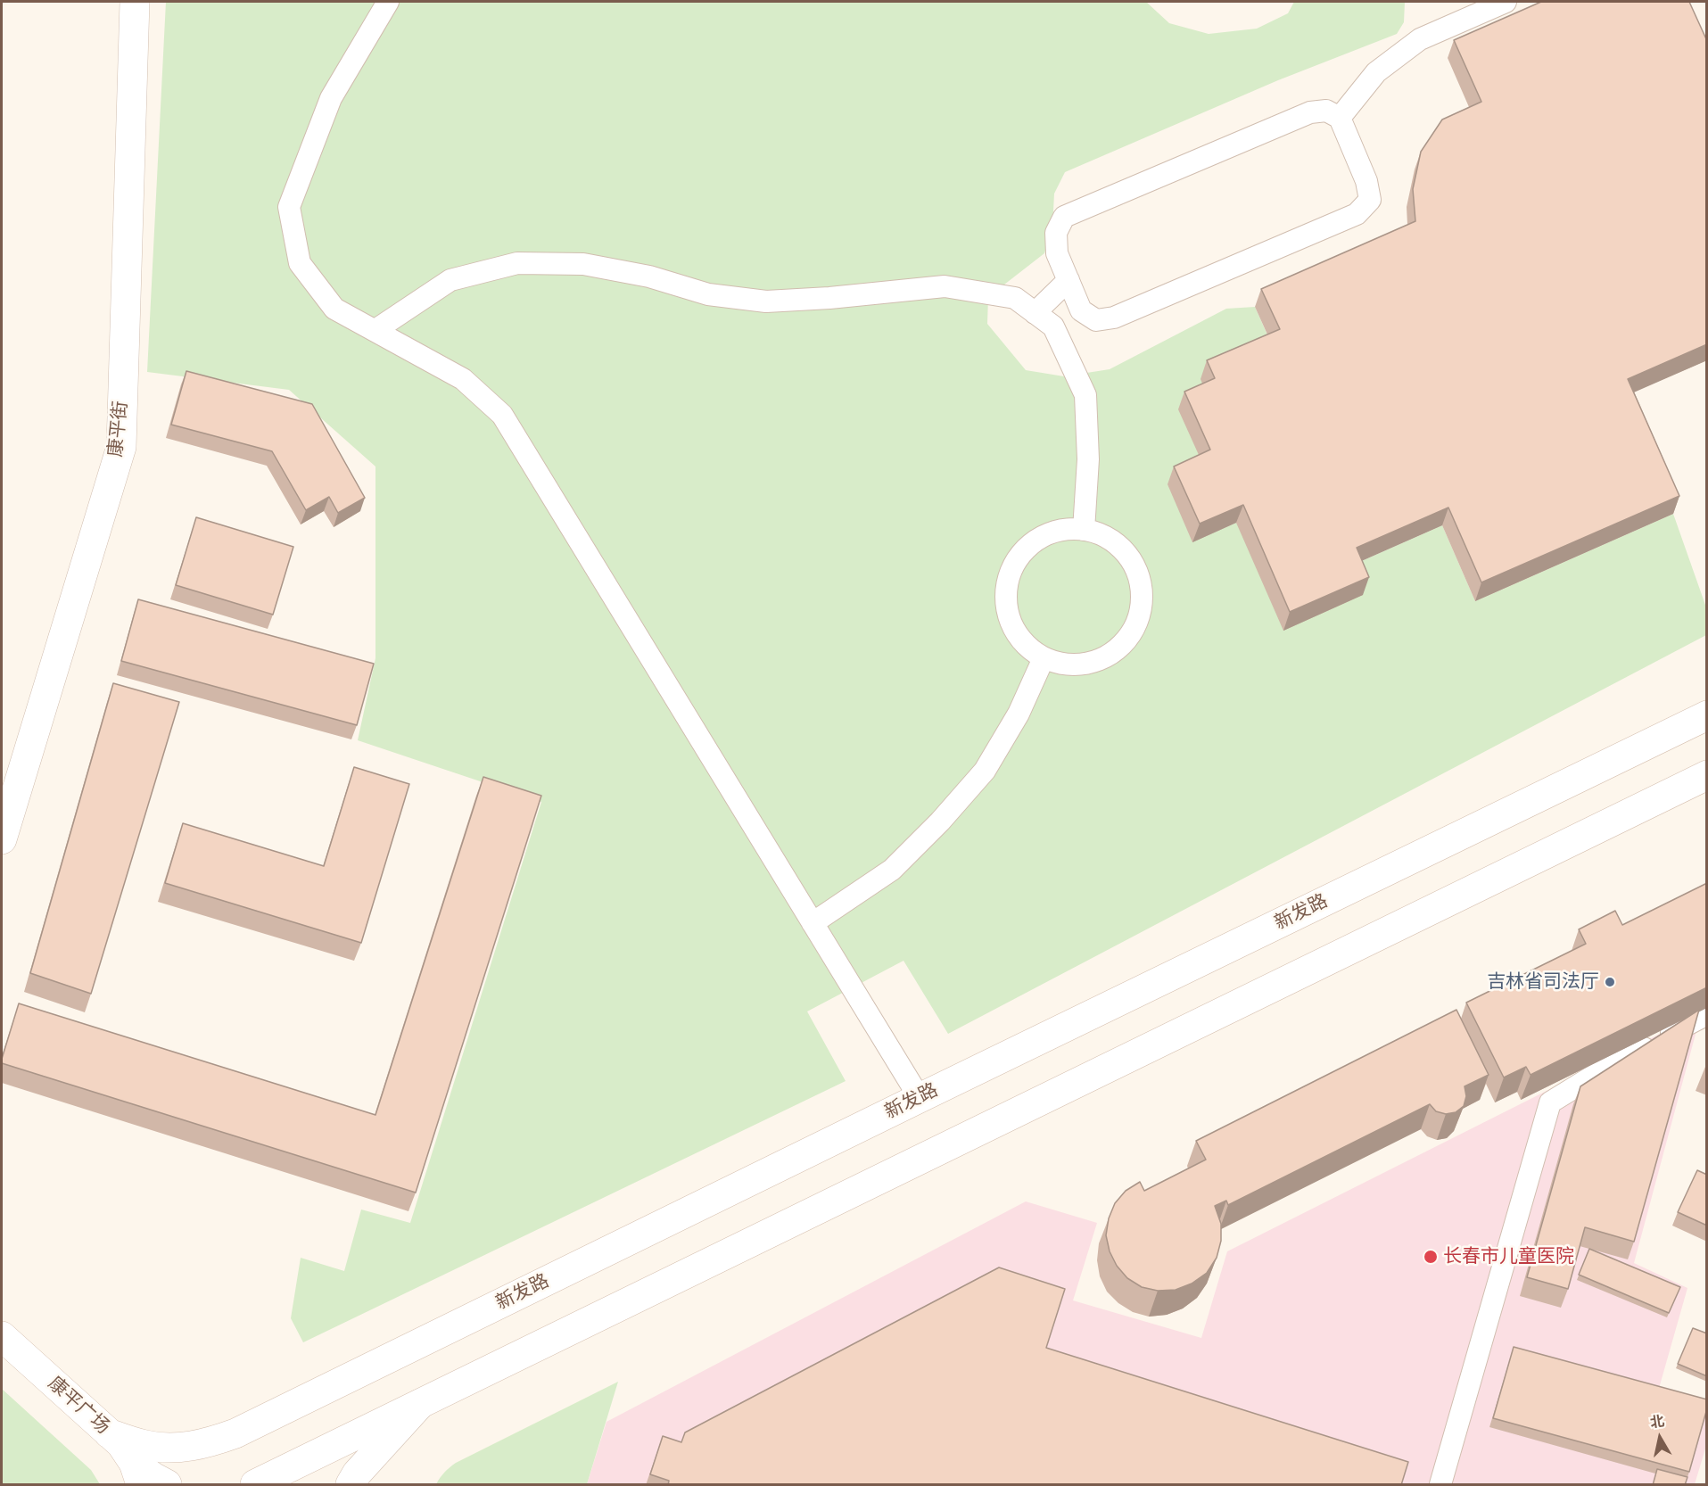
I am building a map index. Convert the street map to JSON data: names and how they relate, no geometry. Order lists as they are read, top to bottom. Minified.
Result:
{"streets":{"main road":["康平街","新发路","康平广场"]},"crossings":[["新发路","康平广场"]],"places":["吉林省司法厅","长春市儿童医院"],"north":"top"}
